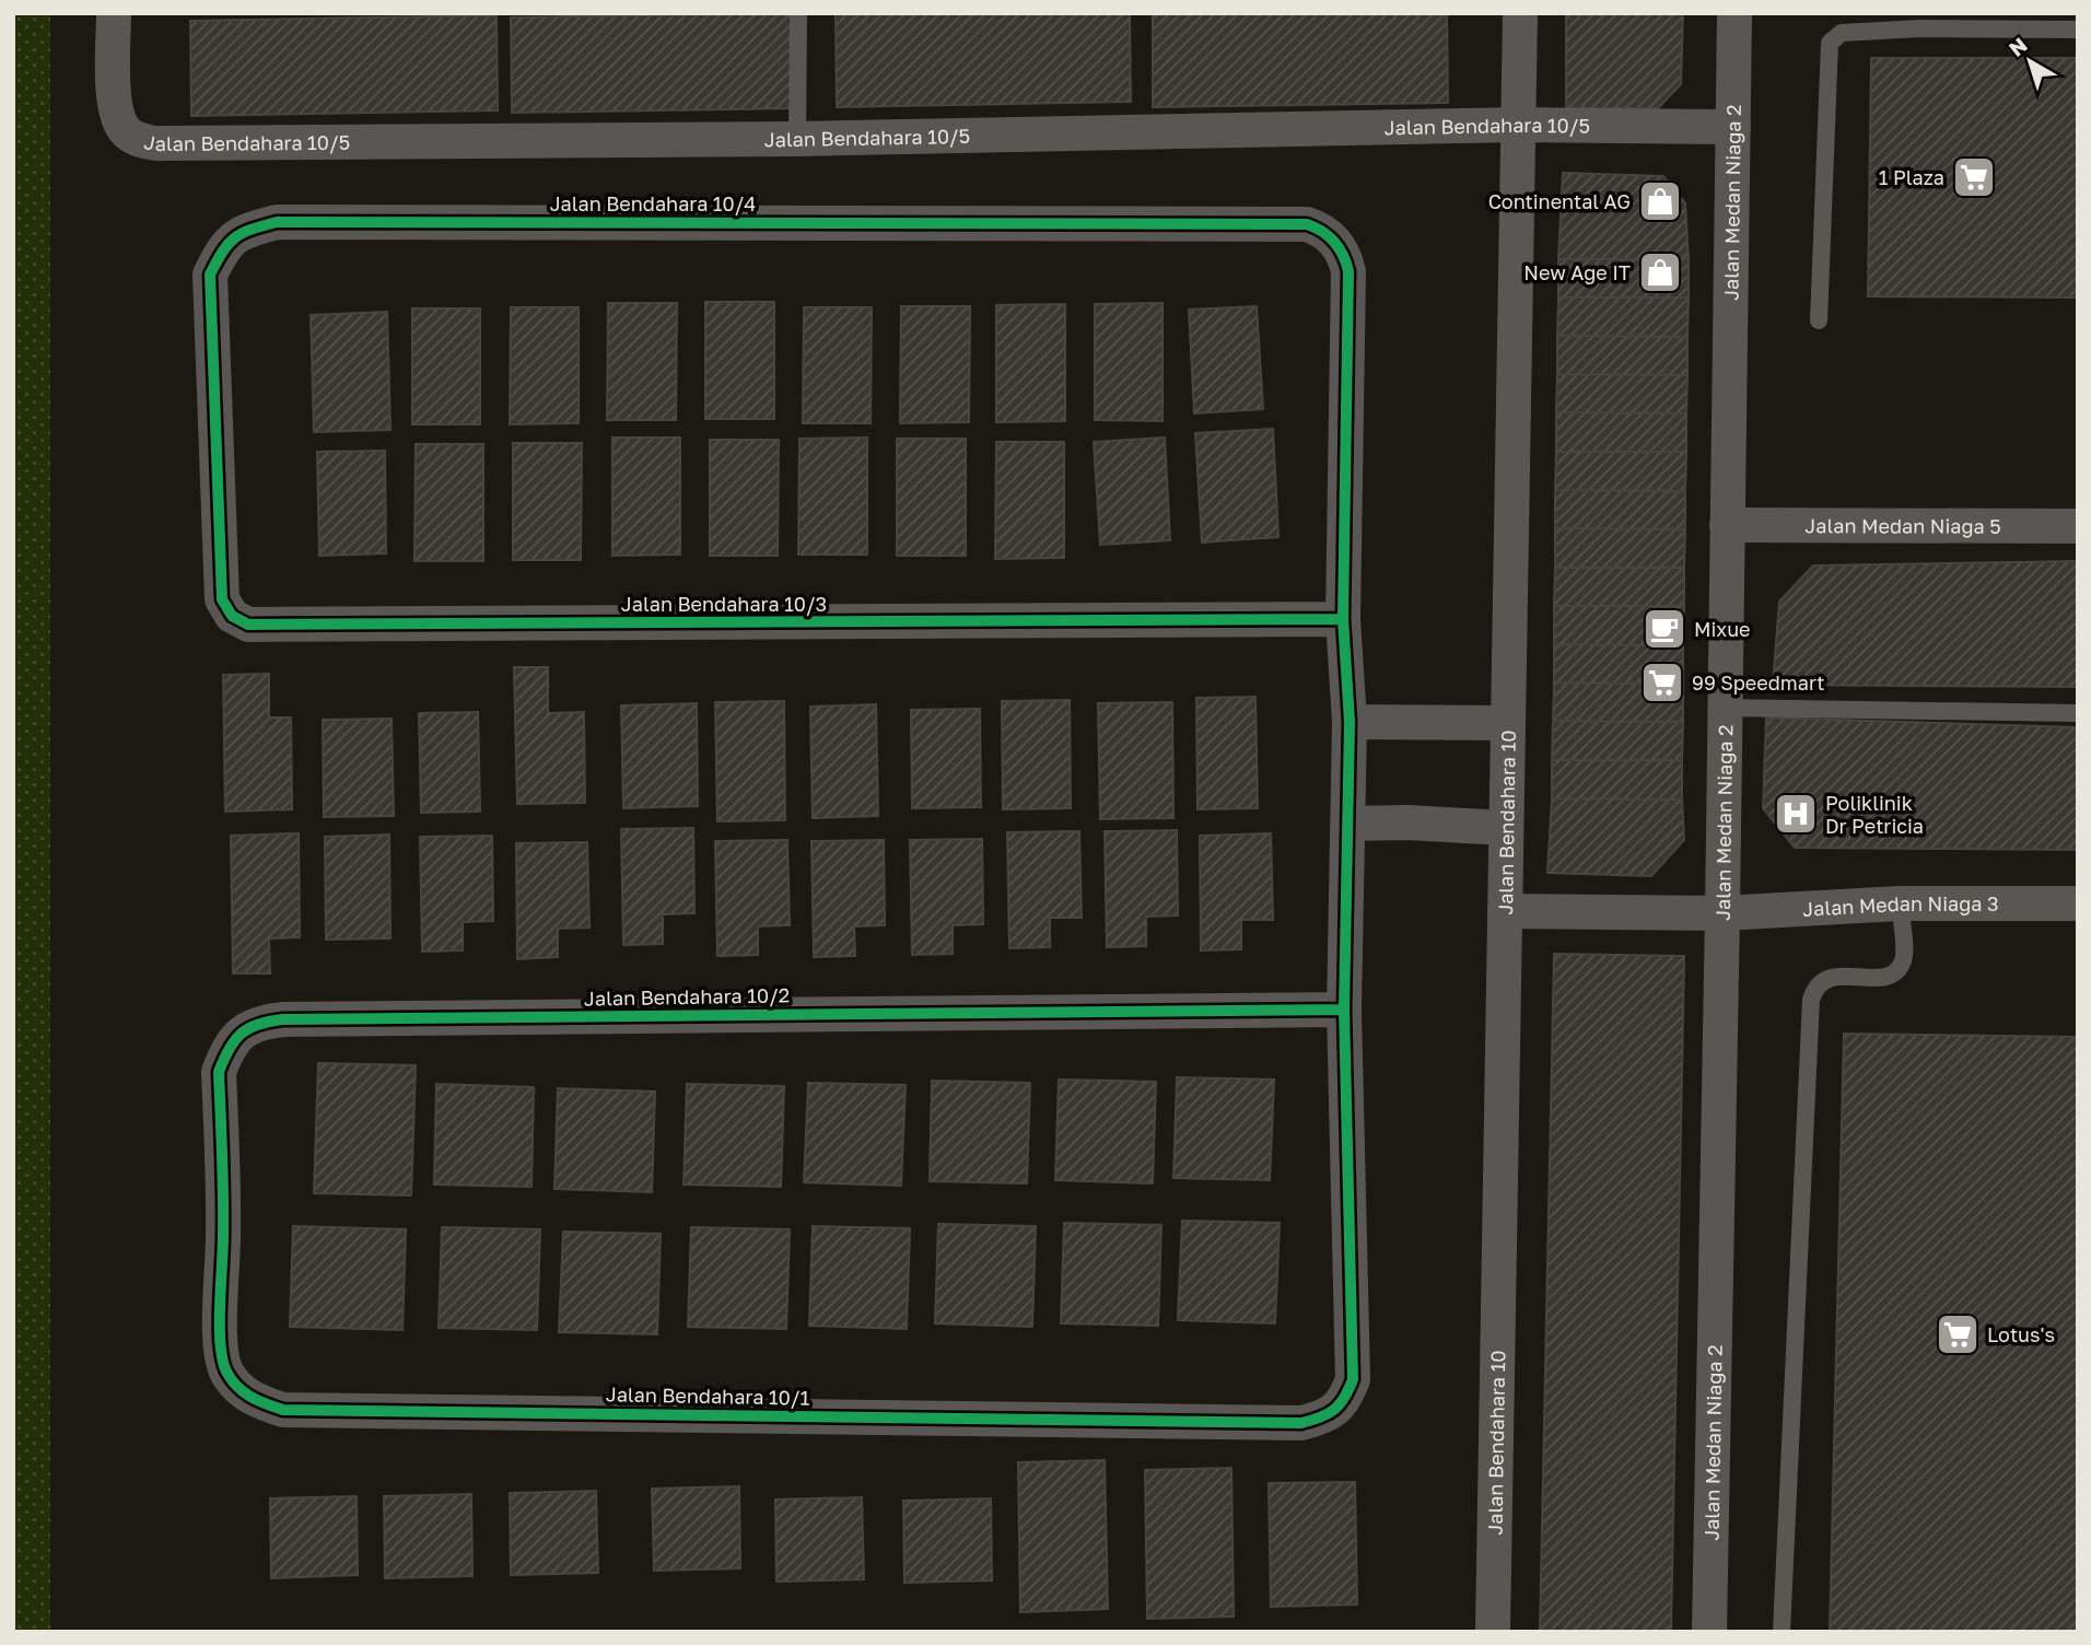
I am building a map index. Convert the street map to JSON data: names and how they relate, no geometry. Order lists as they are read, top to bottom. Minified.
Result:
{"streets":{"street":["Jalan Bendahara 10/5","Jalan Medan Niaga 2","Jalan Bendahara 10/4","Jalan Medan Niaga 5","Jalan Bendahara 10/3","Jalan Bendahara 10","Jalan Medan Niaga 3","Jalan Bendahara 10/2","Jalan Bendahara 10/1"]},"crossings":[["Jalan Bendahara 10/5","Jalan Medan Niaga 2"],["Jalan Bendahara 10/5","Jalan Bendahara 10"],["Jalan Medan Niaga 2","Jalan Medan Niaga 5"],["Jalan Medan Niaga 2","Jalan Medan Niaga 3"],["Jalan Bendahara 10/4","Jalan Bendahara 10/3"],["Jalan Bendahara 10","Jalan Medan Niaga 3"],["Jalan Bendahara 10/2","Jalan Bendahara 10/1"]],"places":{"supermarket":["1 Plaza","99 Speedmart","Lotus's"],"shop":["Continental AG","New Age IT"],"cafe":["Mixue"],"hospital":["Poliklinik Dr Petricia"]},"north":"top left"}
